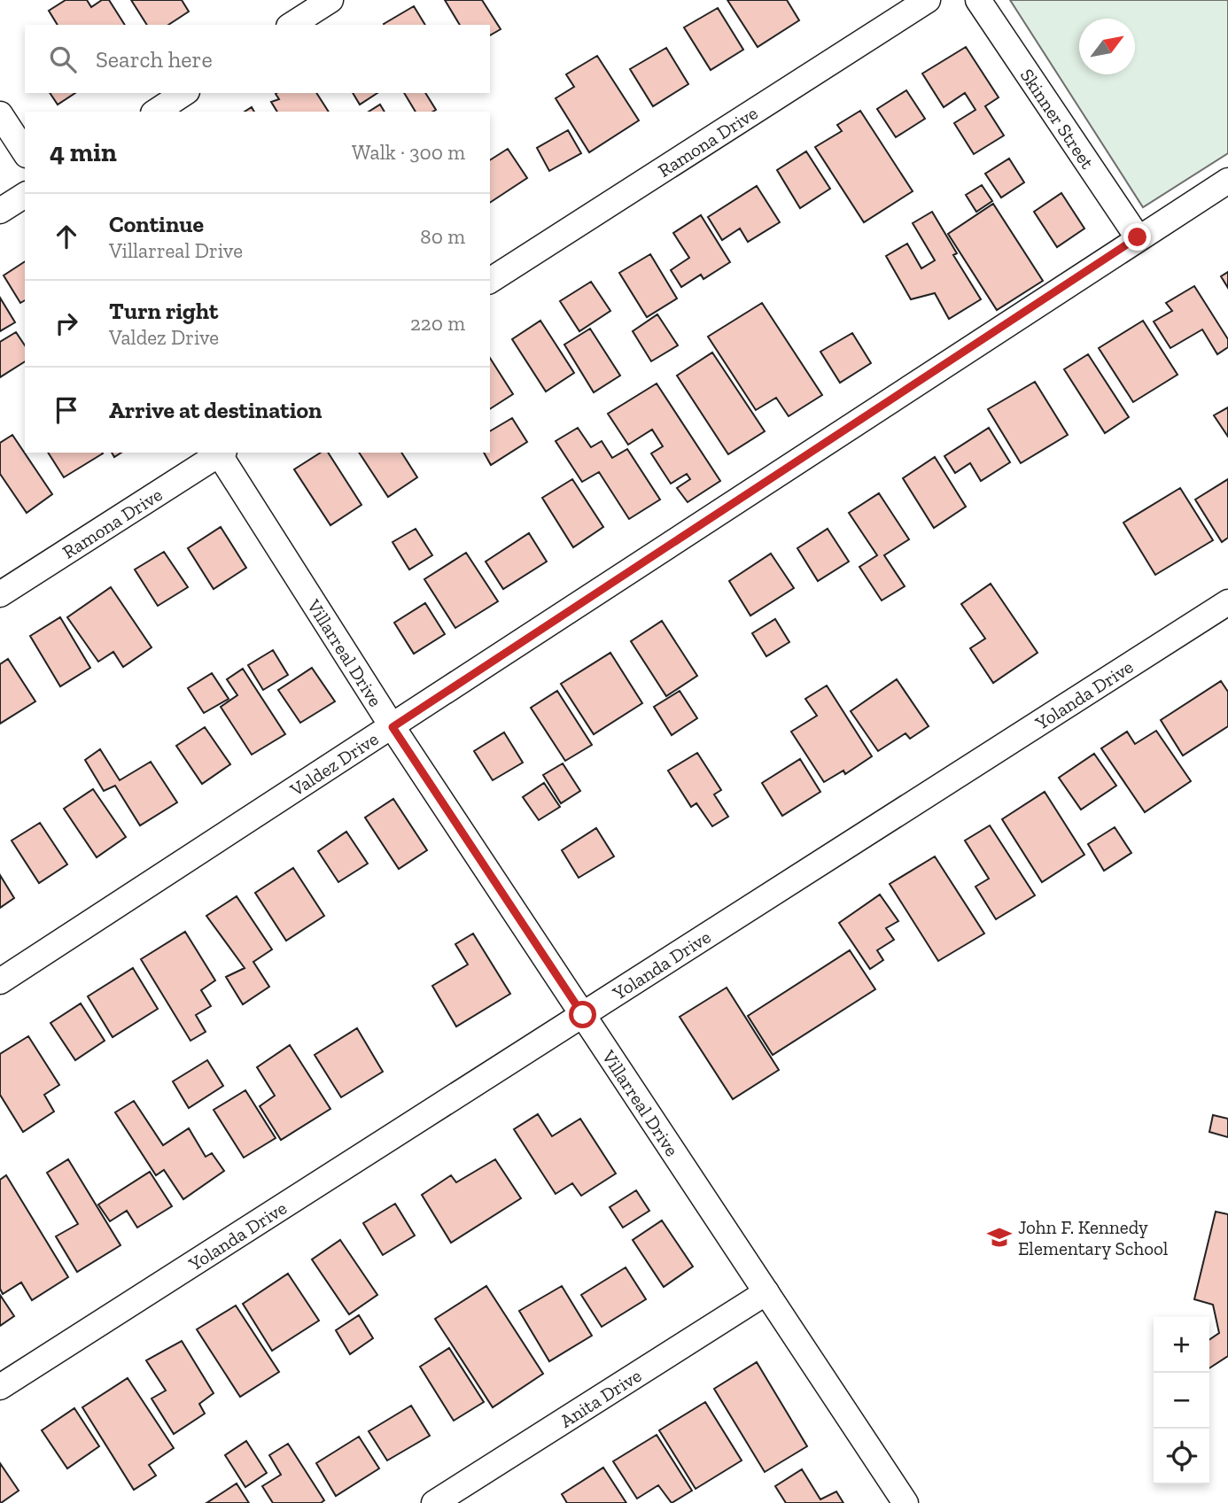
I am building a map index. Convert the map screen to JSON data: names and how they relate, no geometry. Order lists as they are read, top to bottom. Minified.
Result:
{"streets":{"street":["Skinner Street","Ramona Drive","Villarreal Drive","Yolanda Drive","Valdez Drive","Anita Drive"]},"crossings":[["Skinner Street","Valdez Drive"],["Villarreal Drive","Yolanda Drive"],["Villarreal Drive","Valdez Drive"],["Villarreal Drive","Anita Drive"]],"places":{"school or university":["John F. Kennedy Elementary School"]},"north":"top right","page":{"search":"Search here","heading":["4 min","Walk · 300 m"],"list":[["Continue","Villarreal Drive","80 m"],["Turn right","Valdez Drive","220 m"],"Arrive at destination"],"map_buttons":["+","−"]}}
